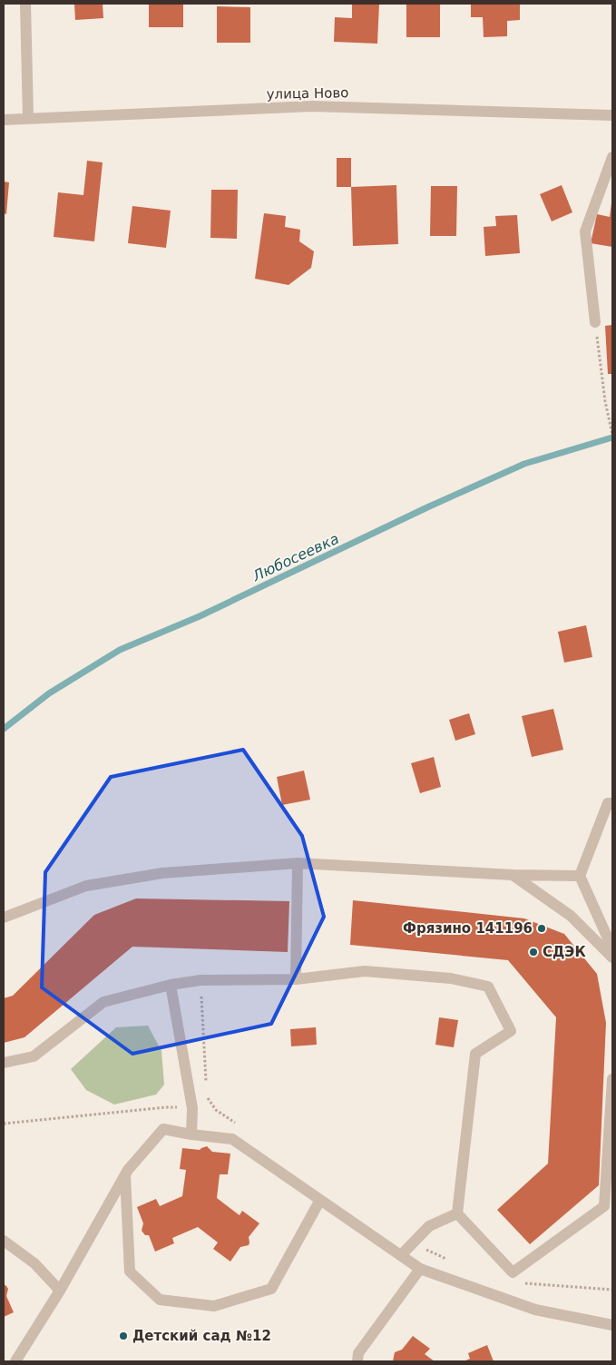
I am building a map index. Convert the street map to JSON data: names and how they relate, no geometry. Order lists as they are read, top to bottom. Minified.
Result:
{"streets":{"street":["улица Ново"]},"water":["Любосеевка"],"places":["Фрязино 141196","СДЭК","Детский сад №12"]}
